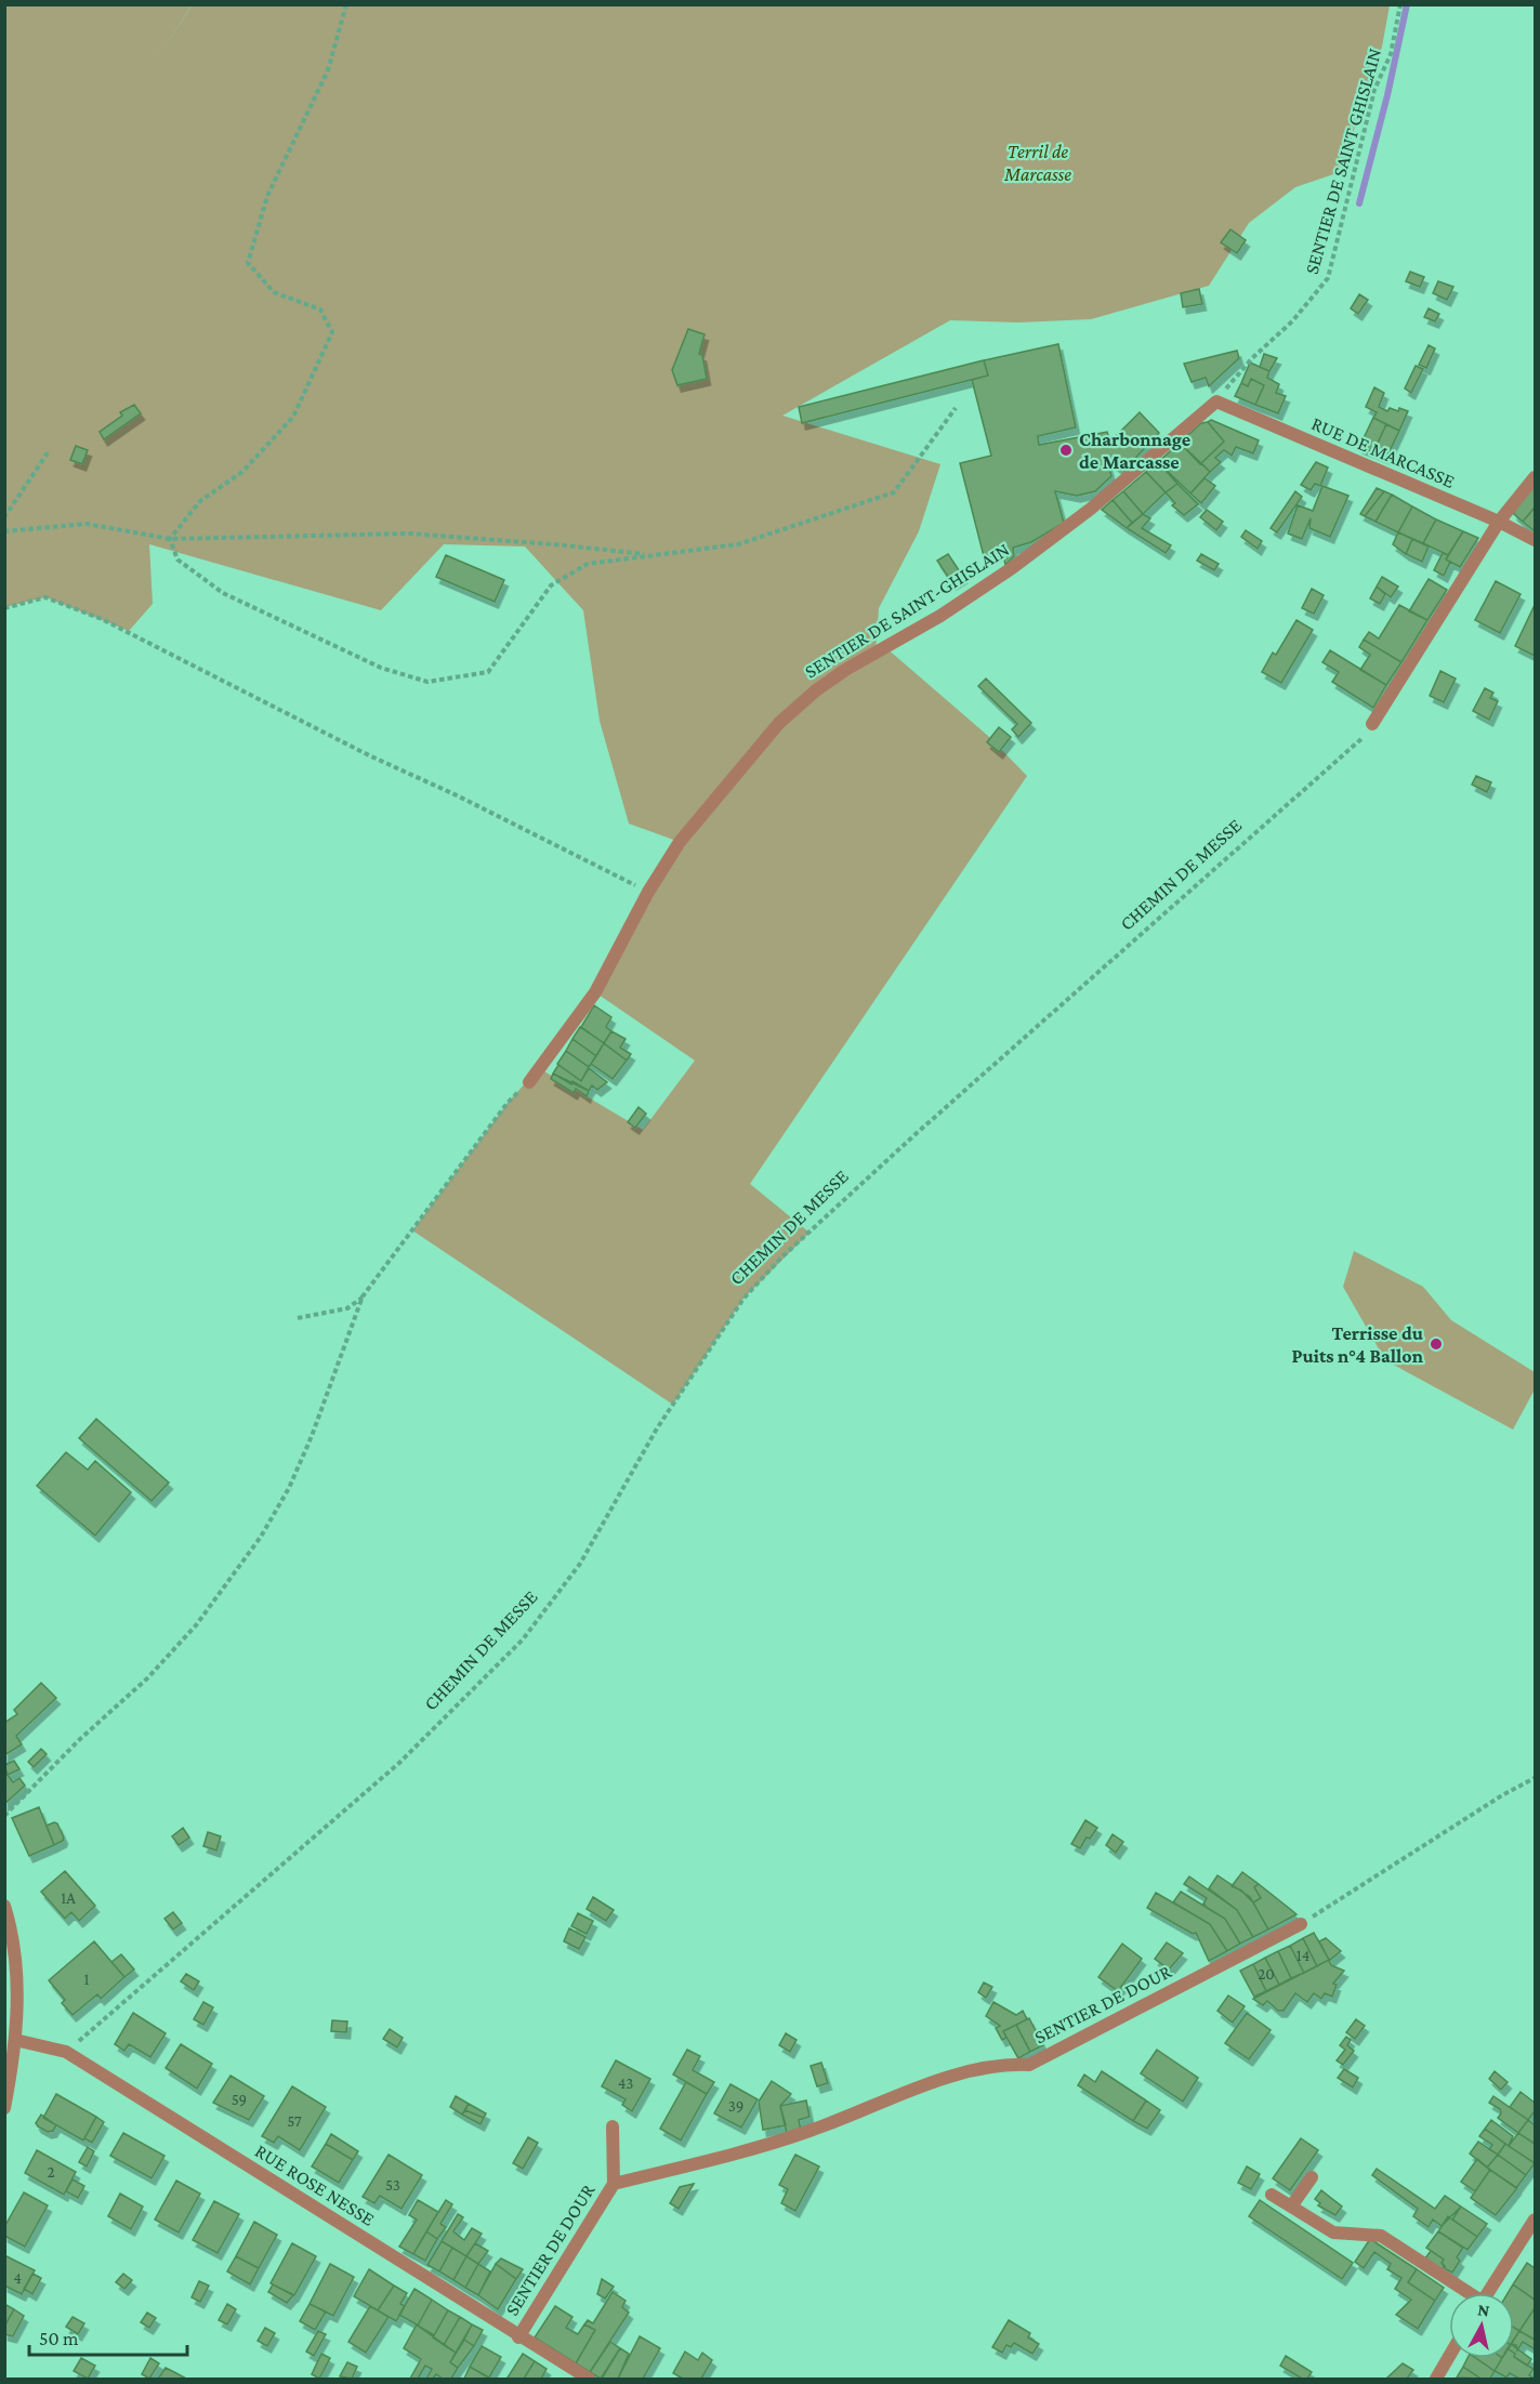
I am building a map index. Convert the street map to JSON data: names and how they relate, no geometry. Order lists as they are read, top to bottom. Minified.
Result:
{"streets":{"street":["RUE DE MARCASSE","SENTIER DE SAINT-GHISLAIN","SENTIER DE DOUR","RUE ROSE NESSE"],"path":["SENTIER DE SAINT GHISLAIN","CHEMIN DE MESSE"]},"crossings":[["SENTIER DE SAINT GHISLAIN","RUE DE MARCASSE"],["SENTIER DE SAINT GHISLAIN","SENTIER DE SAINT-GHISLAIN"],["RUE DE MARCASSE","SENTIER DE SAINT-GHISLAIN"],["CHEMIN DE MESSE","RUE ROSE NESSE"],["SENTIER DE DOUR","RUE ROSE NESSE"]],"parks":["Terril de Marcasse"],"places":["Charbonnage de Marcasse","Terrisse du Puits n°4 Ballon"],"house_numbers":["1A","14","20","1","43","59","39","57","2","53","4"],"scale_bar":"50 m","north":"top"}
